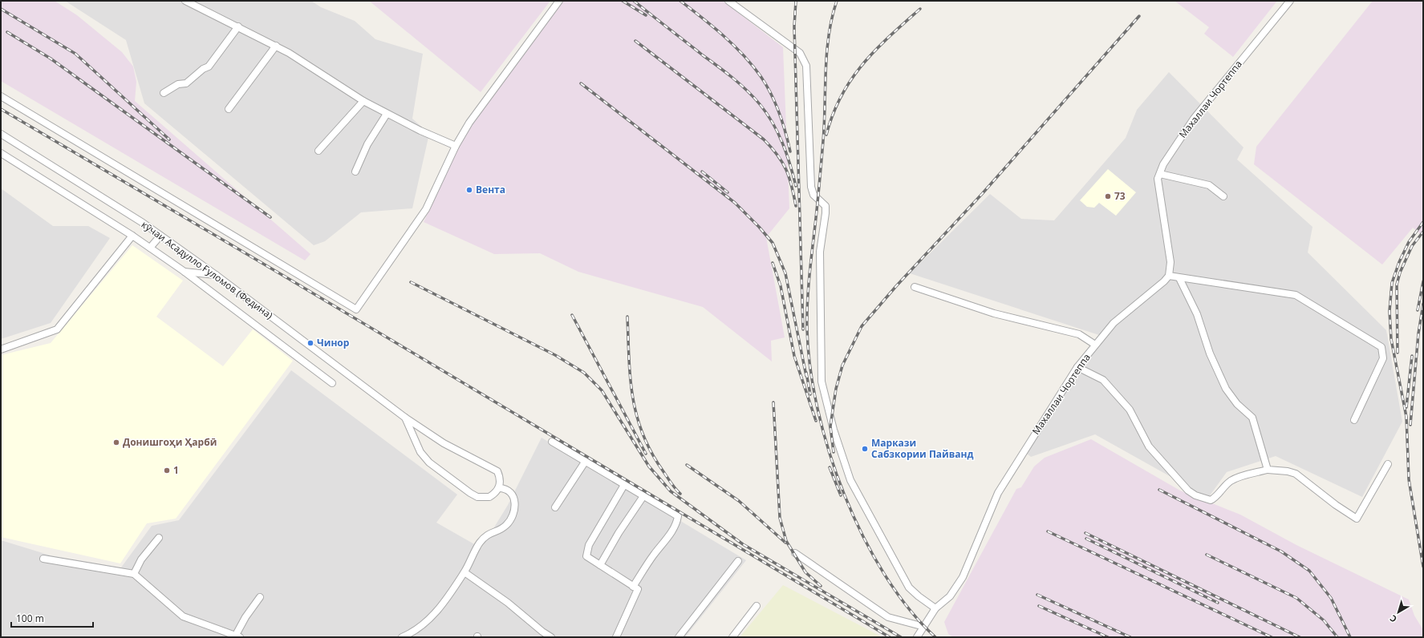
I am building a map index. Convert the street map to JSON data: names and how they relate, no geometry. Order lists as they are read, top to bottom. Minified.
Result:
{"streets":{"street":["Махаллаи Чортеппа","кӯчаи Асадулло Ғуломов (Федина)"]},"places":["Вента","73","Чинор","Донишгоҳи Ҳарбӣ","Маркази Сабзкории Пайванд","1"],"scale_bar":"100 m","north":"bottom left"}
